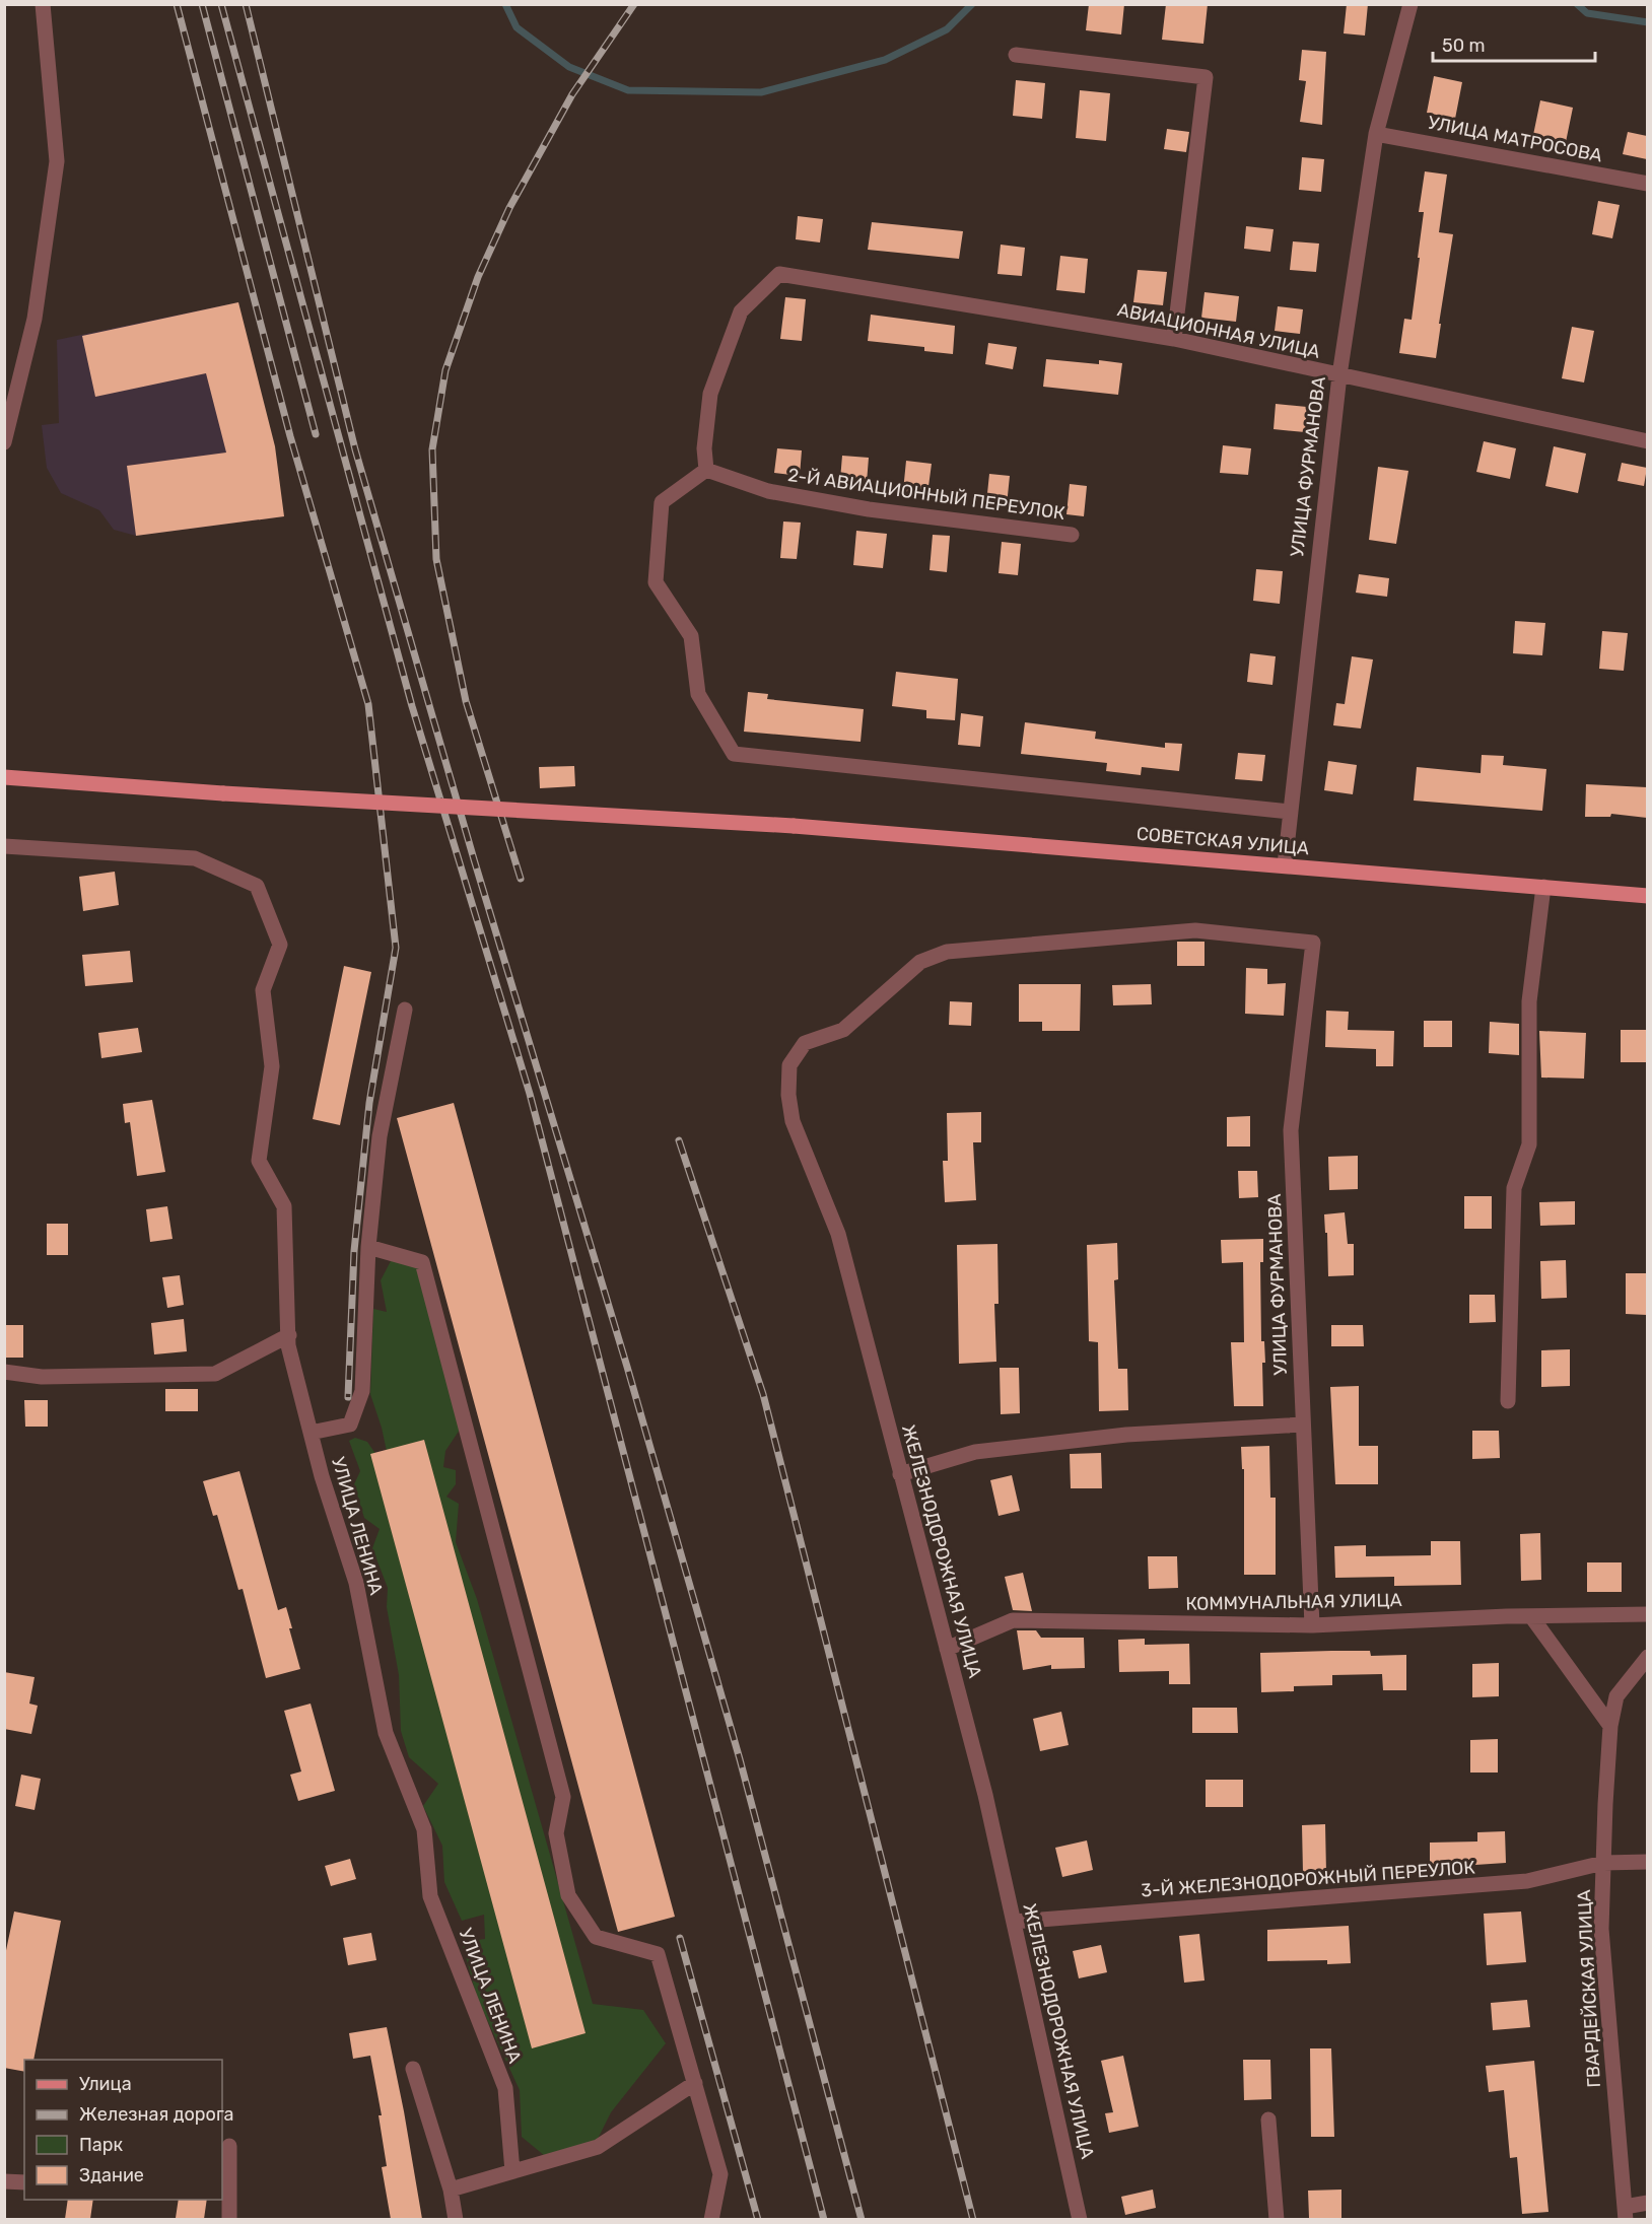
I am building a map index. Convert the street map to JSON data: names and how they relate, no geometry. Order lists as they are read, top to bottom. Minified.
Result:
{"streets":{"main road":["СОВЕТСКАЯ УЛИЦА"],"street":["УЛИЦА МАТРОСОВА","АВИАЦИОННАЯ УЛИЦА","УЛИЦА ФУРМАНОВА","2-Й АВИАЦИОННЫЙ ПЕРЕУЛОК","УЛИЦА ЛЕНИНА","ЖЕЛЕЗНОДОРОЖНАЯ УЛИЦА","КОММУНАЛЬНАЯ УЛИЦА","3-Й ЖЕЛЕЗНОДОРОЖНЫЙ ПЕРЕУЛОК","ГВАРДЕЙСКАЯ УЛИЦА"]},"crossings":[["УЛИЦА МАТРОСОВА","УЛИЦА ФУРМАНОВА"],["АВИАЦИОННАЯ УЛИЦА","УЛИЦА ФУРМАНОВА"],["АВИАЦИОННАЯ УЛИЦА","2-Й АВИАЦИОННЫЙ ПЕРЕУЛОК"],["УЛИЦА ФУРМАНОВА","СОВЕТСКАЯ УЛИЦА"],["УЛИЦА ФУРМАНОВА","ЖЕЛЕЗНОДОРОЖНАЯ УЛИЦА"],["УЛИЦА ФУРМАНОВА","КОММУНАЛЬНАЯ УЛИЦА"],["ЖЕЛЕЗНОДОРОЖНАЯ УЛИЦА","КОММУНАЛЬНАЯ УЛИЦА"],["ЖЕЛЕЗНОДОРОЖНАЯ УЛИЦА","3-Й ЖЕЛЕЗНОДОРОЖНЫЙ ПЕРЕУЛОК"],["3-Й ЖЕЛЕЗНОДОРОЖНЫЙ ПЕРЕУЛОК","ГВАРДЕЙСКАЯ УЛИЦА"]],"legend":["Улица","Железная дорога","Парк","Здание"],"scale_bar":"50 m"}
